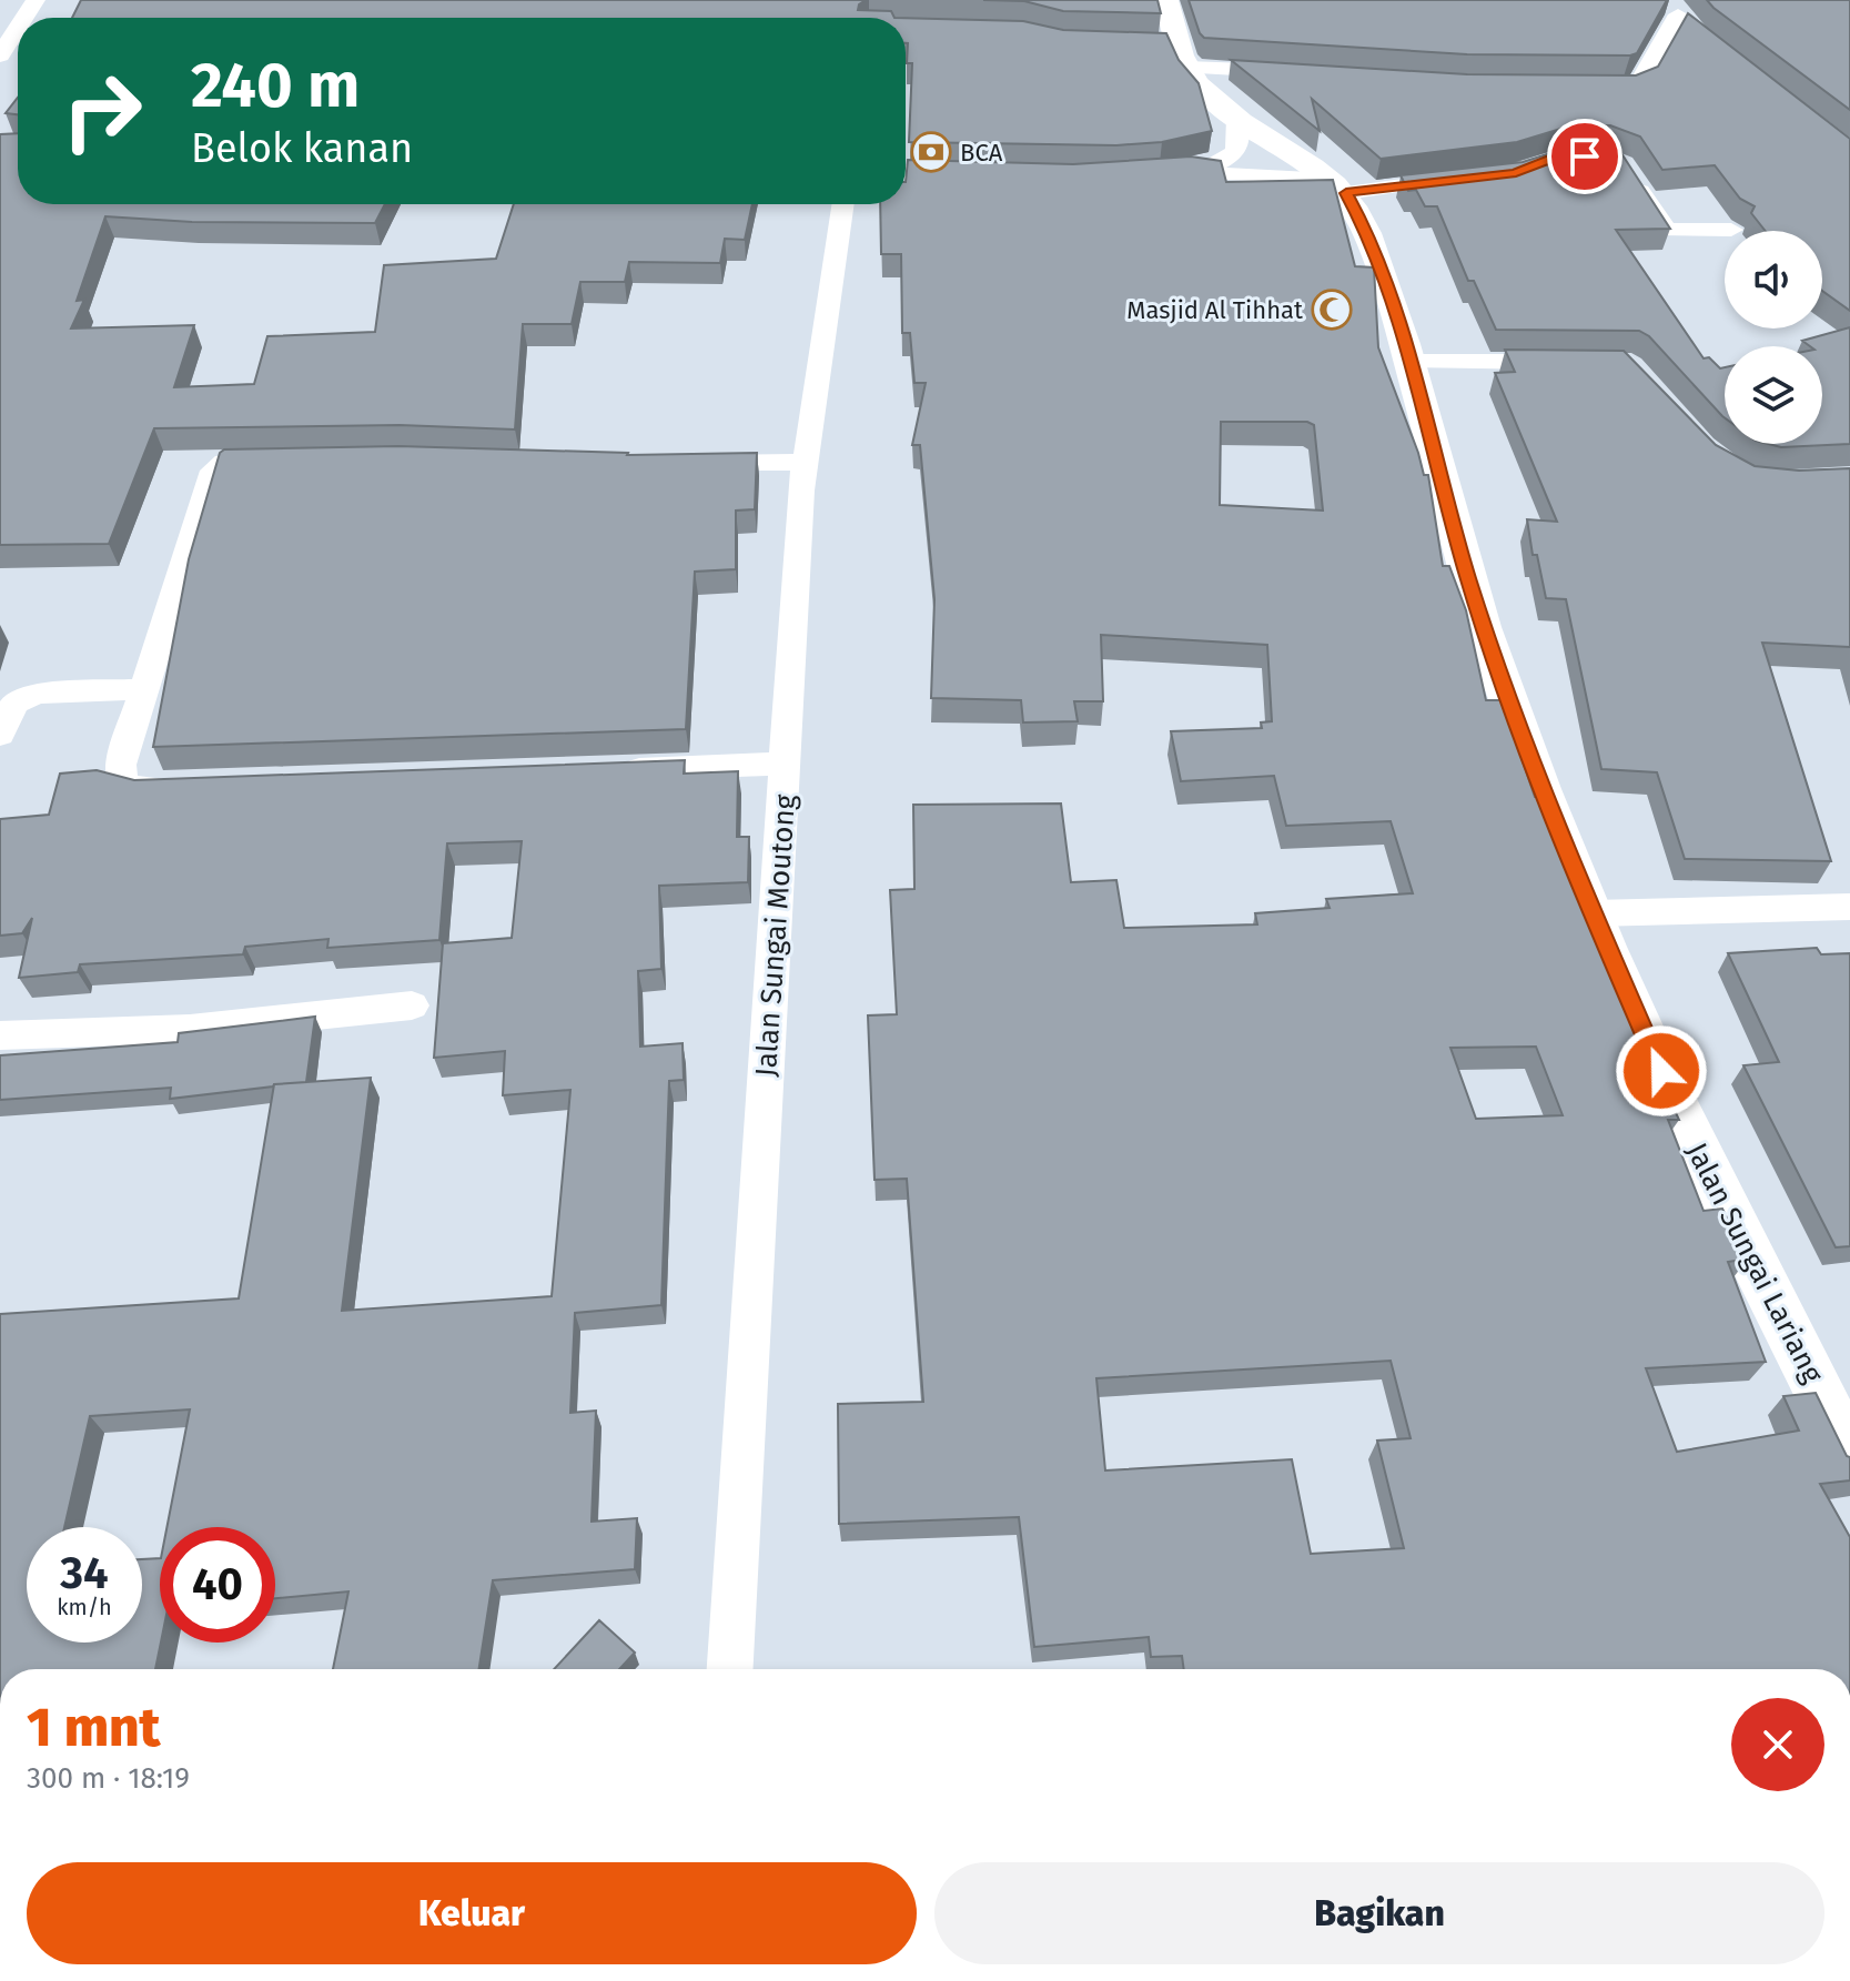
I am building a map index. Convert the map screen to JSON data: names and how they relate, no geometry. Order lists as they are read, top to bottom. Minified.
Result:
{"streets":{"street":["Jalan Sungai Moutong","Jalan Sungai Lariang"]},"places":{"bank":["BCA"],"mosque":["Masjid Al Tihhat"]},"page":{"turn":["240 m","Belok kanan"],"speed":"34 km/h","limit":"40","heading":["1 mnt","300 m · 18:19"],"buttons":["Keluar","Bagikan"]}}
